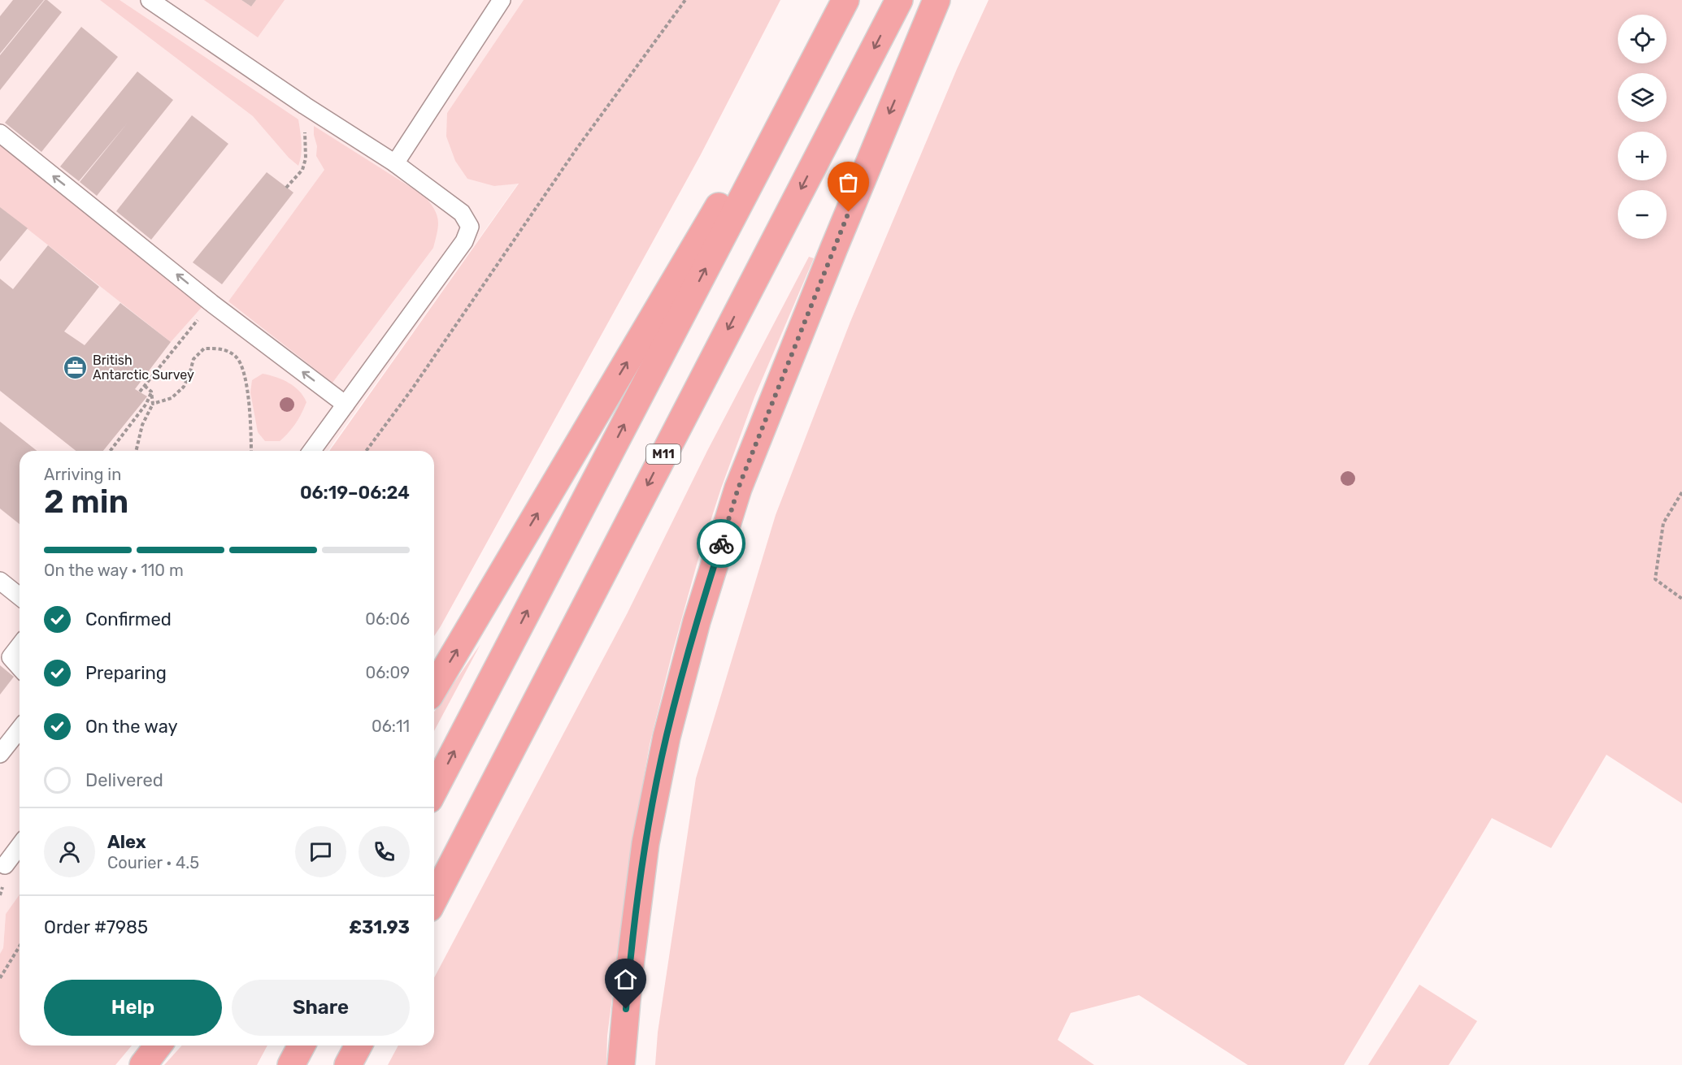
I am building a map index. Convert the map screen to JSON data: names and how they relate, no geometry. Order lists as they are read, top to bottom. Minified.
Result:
{"streets":{"highway":["M11"]},"places":{"office":["British Antarctic Survey"]},"page":{"map_buttons":["+","−"],"heading":["2 min","Arriving in","06:19–06:24"],"panel":["Alex","Courier · 4.5","Order #7985","£31.93"],"bar":"On the way · 110 m","list":[["Confirmed","06:06"],["Preparing","06:09"],["On the way","06:11"],"Delivered"],"buttons":["Help","Share"]}}
